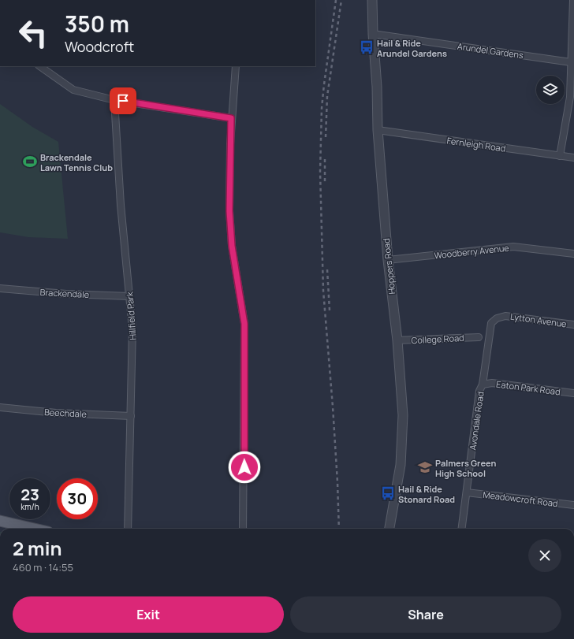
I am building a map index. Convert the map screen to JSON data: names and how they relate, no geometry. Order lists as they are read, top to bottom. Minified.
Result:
{"streets":{"street":["Arundel Gardens","Fernleigh Road","Woodberry Avenue","Hoppers Road","Brackendale","Hillfield Park","Lytton Avenue","College Road","Eaton Park Road","Beechdale","Avondale Road","Meadowcroft Road"]},"crossings":[["Arundel Gardens","Hoppers Road"],["Fernleigh Road","Hoppers Road"],["Woodberry Avenue","Hoppers Road"],["Hoppers Road","College Road"],["Brackendale","Hillfield Park"],["Hillfield Park","Beechdale"],["Lytton Avenue","Eaton Park Road"],["Lytton Avenue","Avondale Road"],["Eaton Park Road","Avondale Road"],["Avondale Road","Meadowcroft Road"]],"places":{"bus stop":["Hail & Ride Arundel Gardens","Hail & Ride Stonard Road"],"sports":["Brackendale Lawn Tennis Club"],"school or university":["Palmers Green High School"]},"page":{"turn":["350 m","Woodcroft"],"speed":"23 km/h","limit":"30","heading":["2 min","460 m · 14:55"],"buttons":["Exit","Share"]}}
